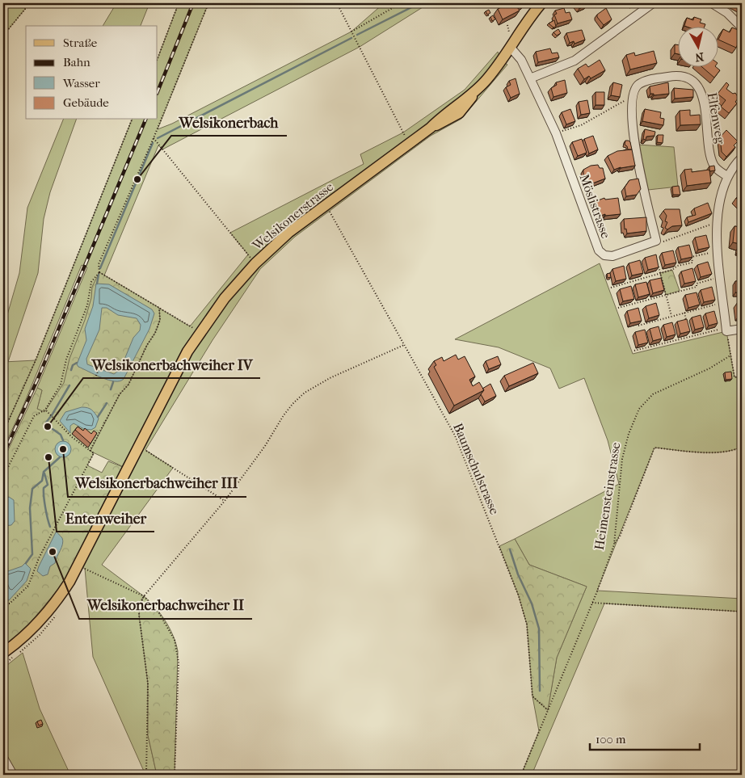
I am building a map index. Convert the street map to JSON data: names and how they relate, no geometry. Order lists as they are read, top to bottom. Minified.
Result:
{"streets":{"main road":["Welsikonerstrasse"],"street":["Elfenweg","Möslistrasse"],"path":["Baumschulstrasse","Heimensteinstrasse"]},"crossings":[["Baumschulstrasse","Heimensteinstrasse"]],"places":["Welsikonerbach","Welsikonerbachweiher IV","Welsikonerbachweiher III","Entenweiher","Welsikonerbachweiher II"],"legend":["Straße","Bahn","Wasser","Gebäude"],"scale_bar":"100 m","north":"bottom"}
